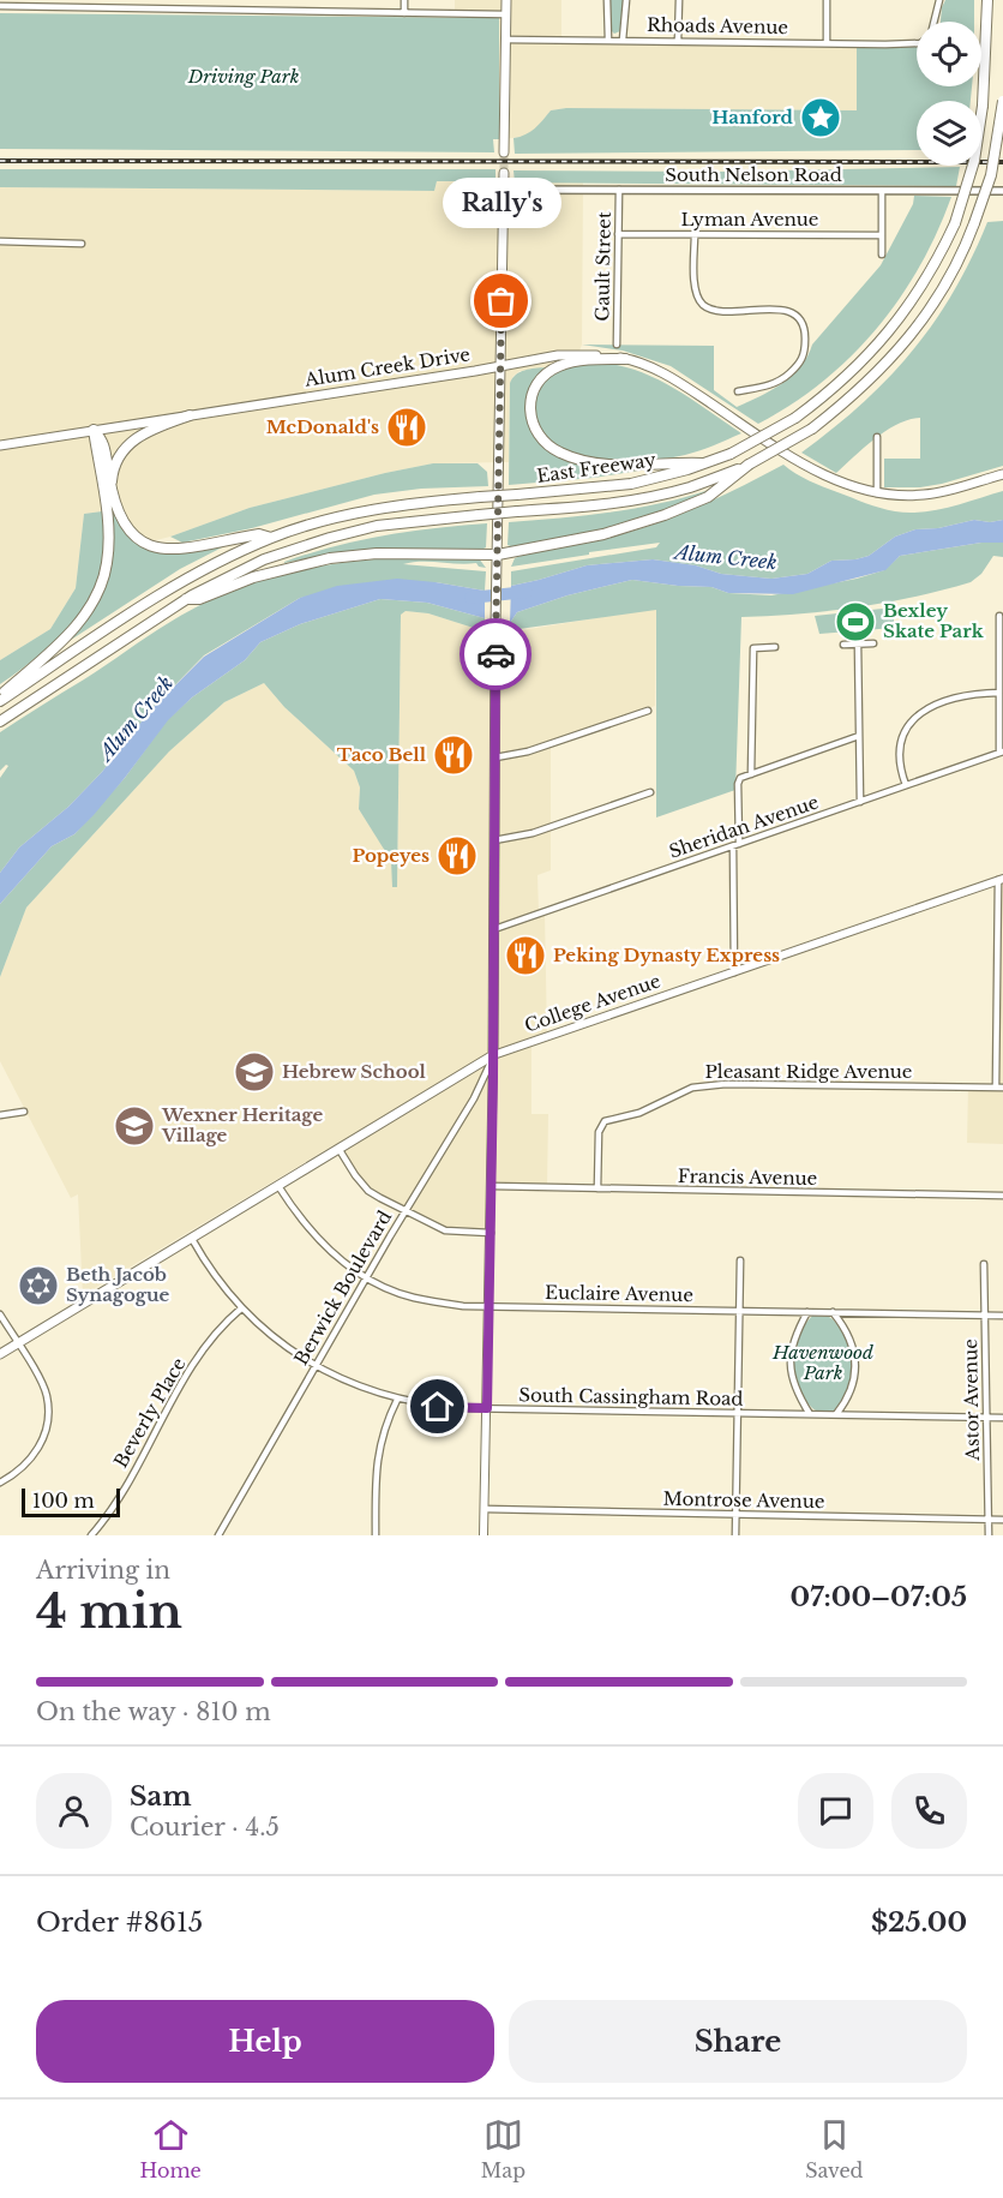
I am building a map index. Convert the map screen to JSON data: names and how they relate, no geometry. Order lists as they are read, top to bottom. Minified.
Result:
{"streets":{"highway":["East Freeway"],"main road":["Alum Creek Drive","College Avenue"],"street":["Rhoads Avenue","South Nelson Road","Lyman Avenue","Gault Street","Sheridan Avenue","Pleasant Ridge Avenue","Francis Avenue","Berwick Boulevard","Euclaire Avenue","South Cassingham Road","Astor Avenue","Beverly Place","Montrose Avenue"]},"crossings":[["South Nelson Road","Gault Street"],["Lyman Avenue","Gault Street"],["College Avenue","Berwick Boulevard"],["College Avenue","Euclaire Avenue"],["College Avenue","South Cassingham Road"],["Pleasant Ridge Avenue","Francis Avenue"],["Berwick Boulevard","Euclaire Avenue"],["Berwick Boulevard","South Cassingham Road"],["Euclaire Avenue","South Cassingham Road"],["Euclaire Avenue","Astor Avenue"],["South Cassingham Road","Astor Avenue"],["South Cassingham Road","Beverly Place"],["Astor Avenue","Montrose Avenue"]],"water":["Alum Creek"],"parks":["Driving Park","Havenwood Park"],"places":{"place":["Hanford"],"other":["Rally's"],"restaurant":["McDonald's","Taco Bell","Popeyes","Peking Dynasty Express"],"sports":["Bexley Skate Park"],"school or university":["Hebrew School","Wexner Heritage Village"],"synagogue":["Beth Jacob Synagogue"]},"scale_bar":"100 m","page":{"bubble":"Rally's","scale":"100 m","heading":["4 min","Arriving in","07:00–07:05"],"panel":["Sam","Courier · 4.5","Order #8615","$25.00"],"bar":"On the way · 810 m","buttons":["Help","Share"],"tabs":["Home","Map","Saved"]}}
